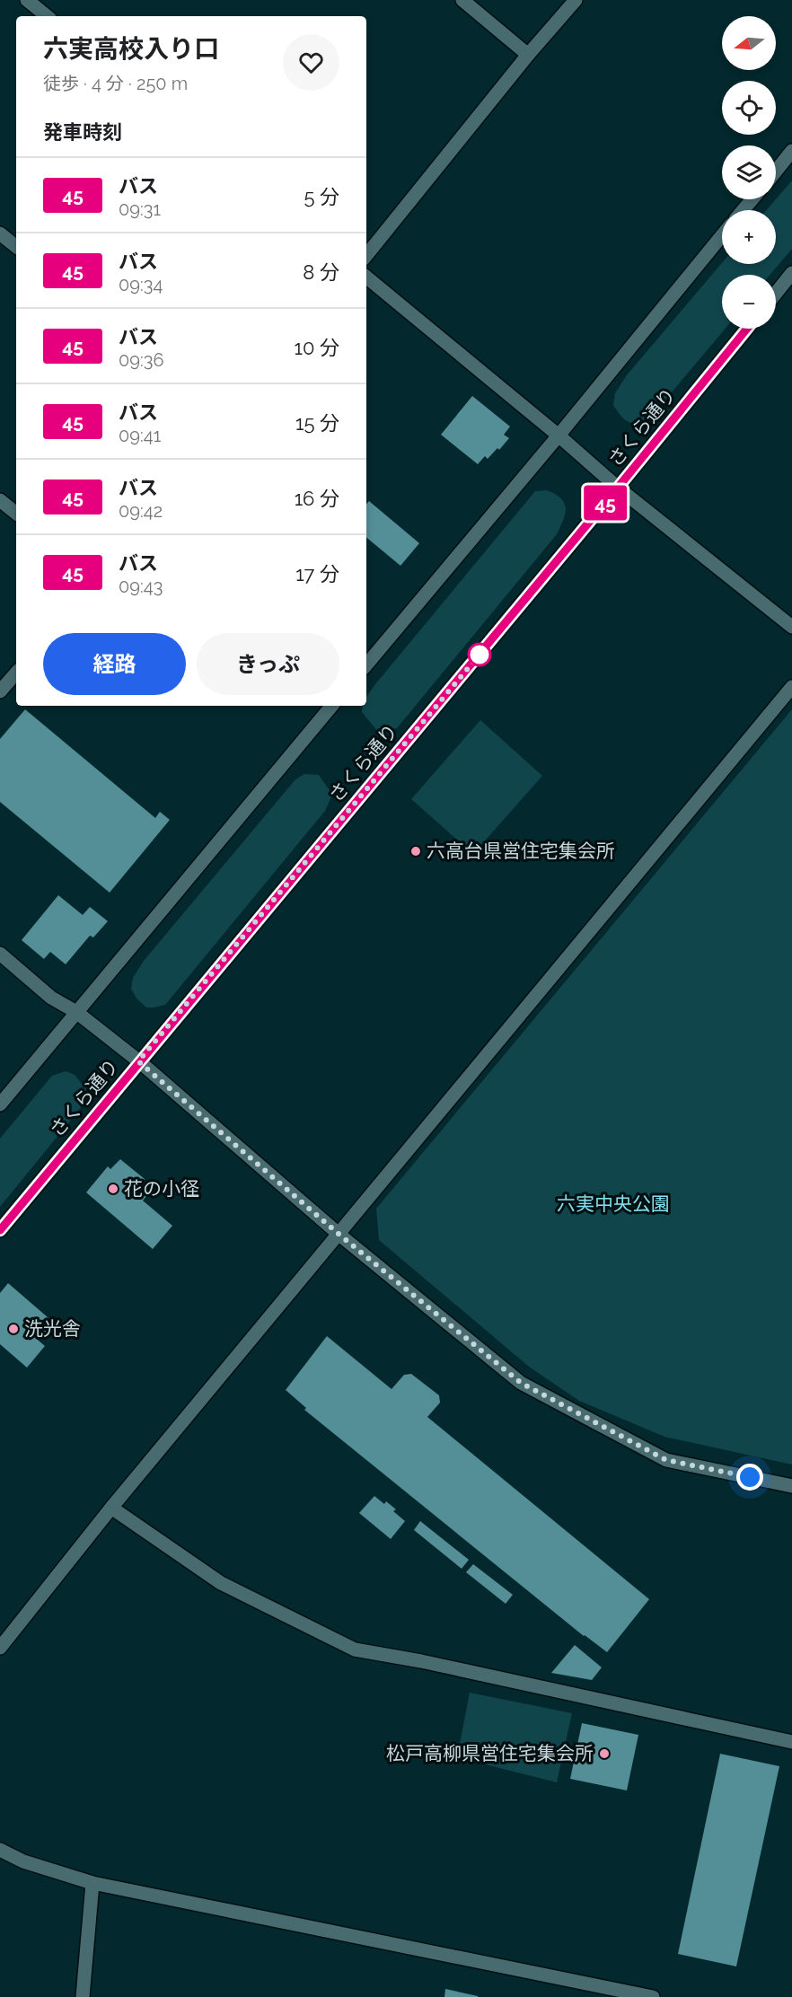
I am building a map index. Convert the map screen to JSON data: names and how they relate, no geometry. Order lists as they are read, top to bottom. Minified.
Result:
{"streets":{"street":["さくら通り"]},"parks":["六実中央公園"],"places":["六高台県営住宅集会所","花の小径","洗光舎","松戸高柳県営住宅集会所"],"lines":["bus line 45"],"north":"left","page":{"on_map":"45","map_buttons":["+","−"],"heading":[["六実高校入り口","徒歩 · 4 分 · 250 m"],"発車時刻"],"list":[{"mark":"45","name":"バス","note":"09:31","value":"5 分"},{"mark":"45","name":"バス","note":"09:34","value":"8 分"},{"mark":"45","name":"バス","note":"09:36","value":"10 分"},{"mark":"45","name":"バス","note":"09:41","value":"15 分"},{"mark":"45","name":"バス","note":"09:42","value":"16 分"},{"mark":"45","name":"バス","note":"09:43","value":"17 分"}],"buttons":["経路","きっぷ"]}}
